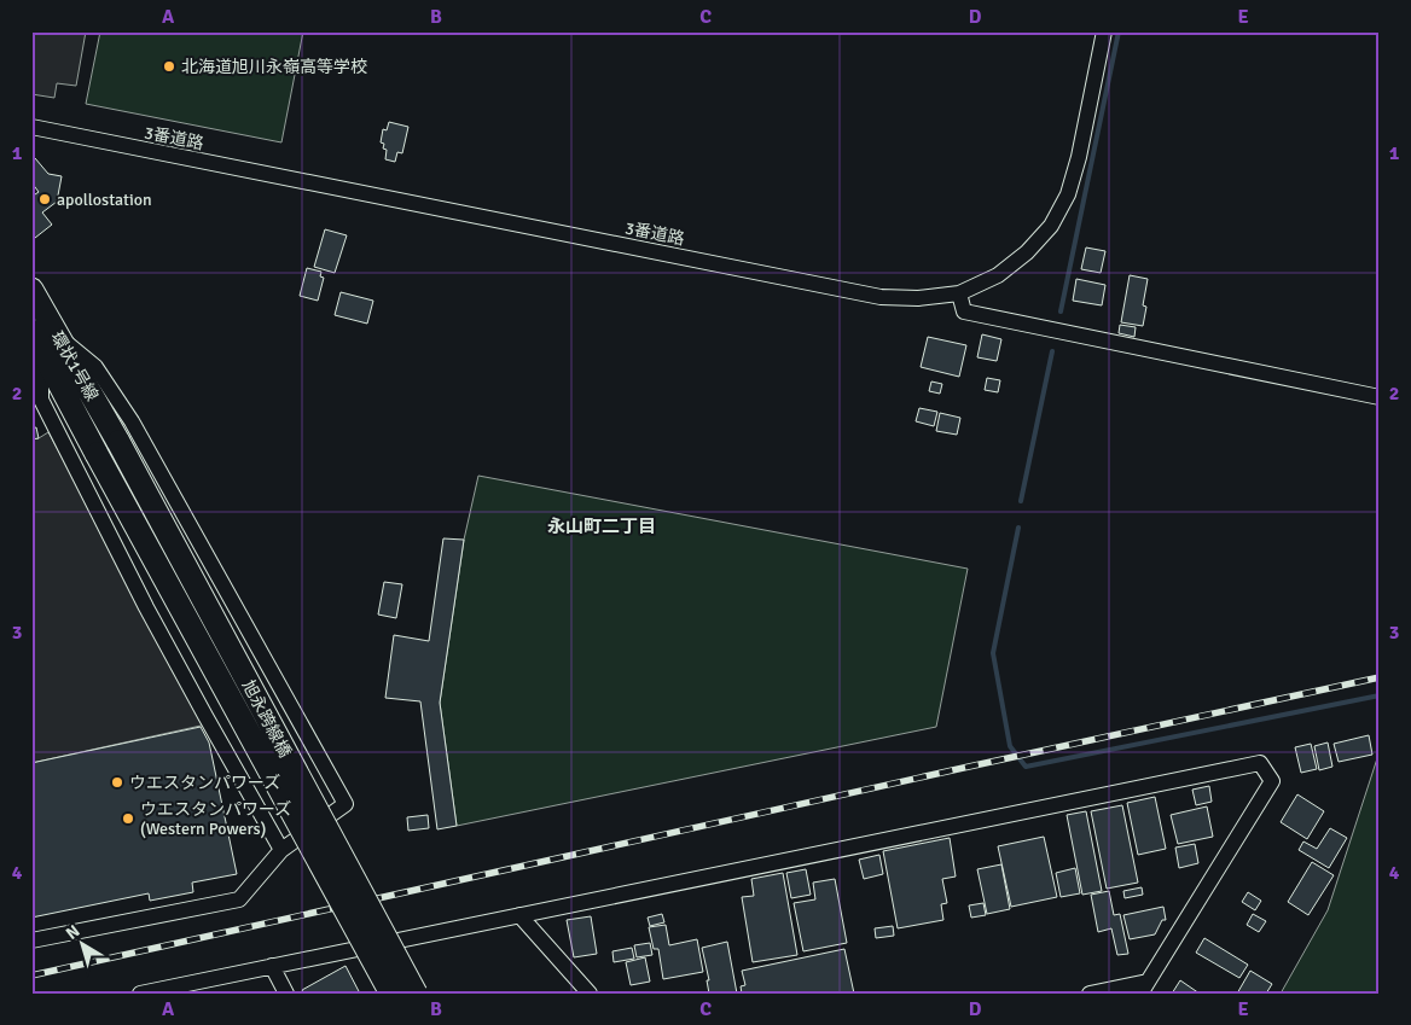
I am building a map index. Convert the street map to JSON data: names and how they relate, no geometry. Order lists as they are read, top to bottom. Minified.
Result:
{"streets":{"main road":["環状1号線","旭永跨線橋"],"street":["3番道路"]},"crossings":[["環状1号線","旭永跨線橋"]],"districts":["永山町二丁目"],"places":["北海道旭川永嶺高等学校","apollostation","ウエスタンパワーズ","ウエスタンパワーズ (Western Powers)"],"north":"top left","grid":{"columns":["A","B","C","D","E"],"rows":["1","2","3","4"]}}
